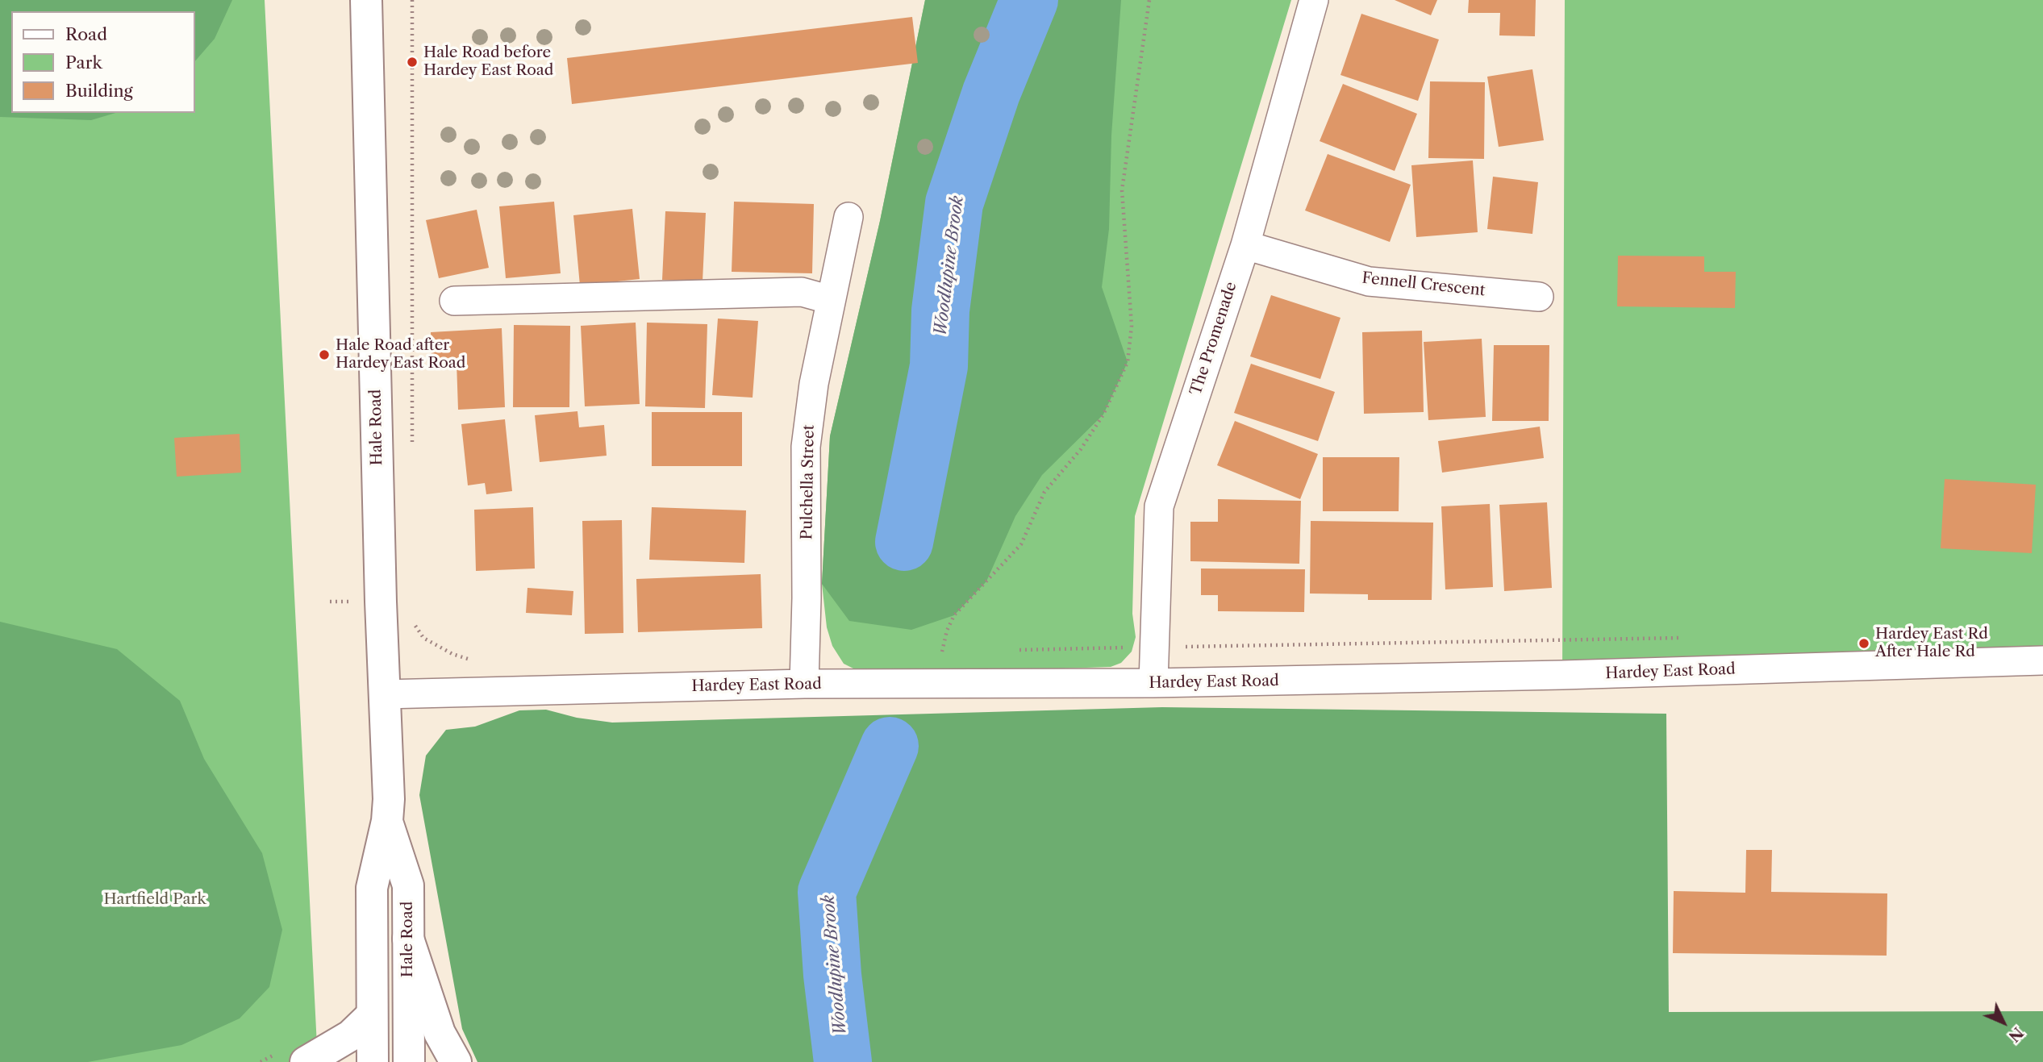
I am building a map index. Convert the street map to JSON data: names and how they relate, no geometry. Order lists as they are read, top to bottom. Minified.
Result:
{"streets":{"main road":["Hale Road"],"street":["Fennell Crescent","The Promenade","Pulchella Street","Hardey East Road"]},"crossings":[["Fennell Crescent","The Promenade"],["The Promenade","Hardey East Road"],["Hale Road","Hardey East Road"],["Pulchella Street","Hardey East Road"]],"water":["Woodlupine Brook"],"parks":["Hartfield Park"],"places":["Hale Road before Hardey East Road","Hale Road after Hardey East Road","Hardey East Rd After Hale Rd"],"legend":["Road","Park","Building"],"north":"bottom right"}
